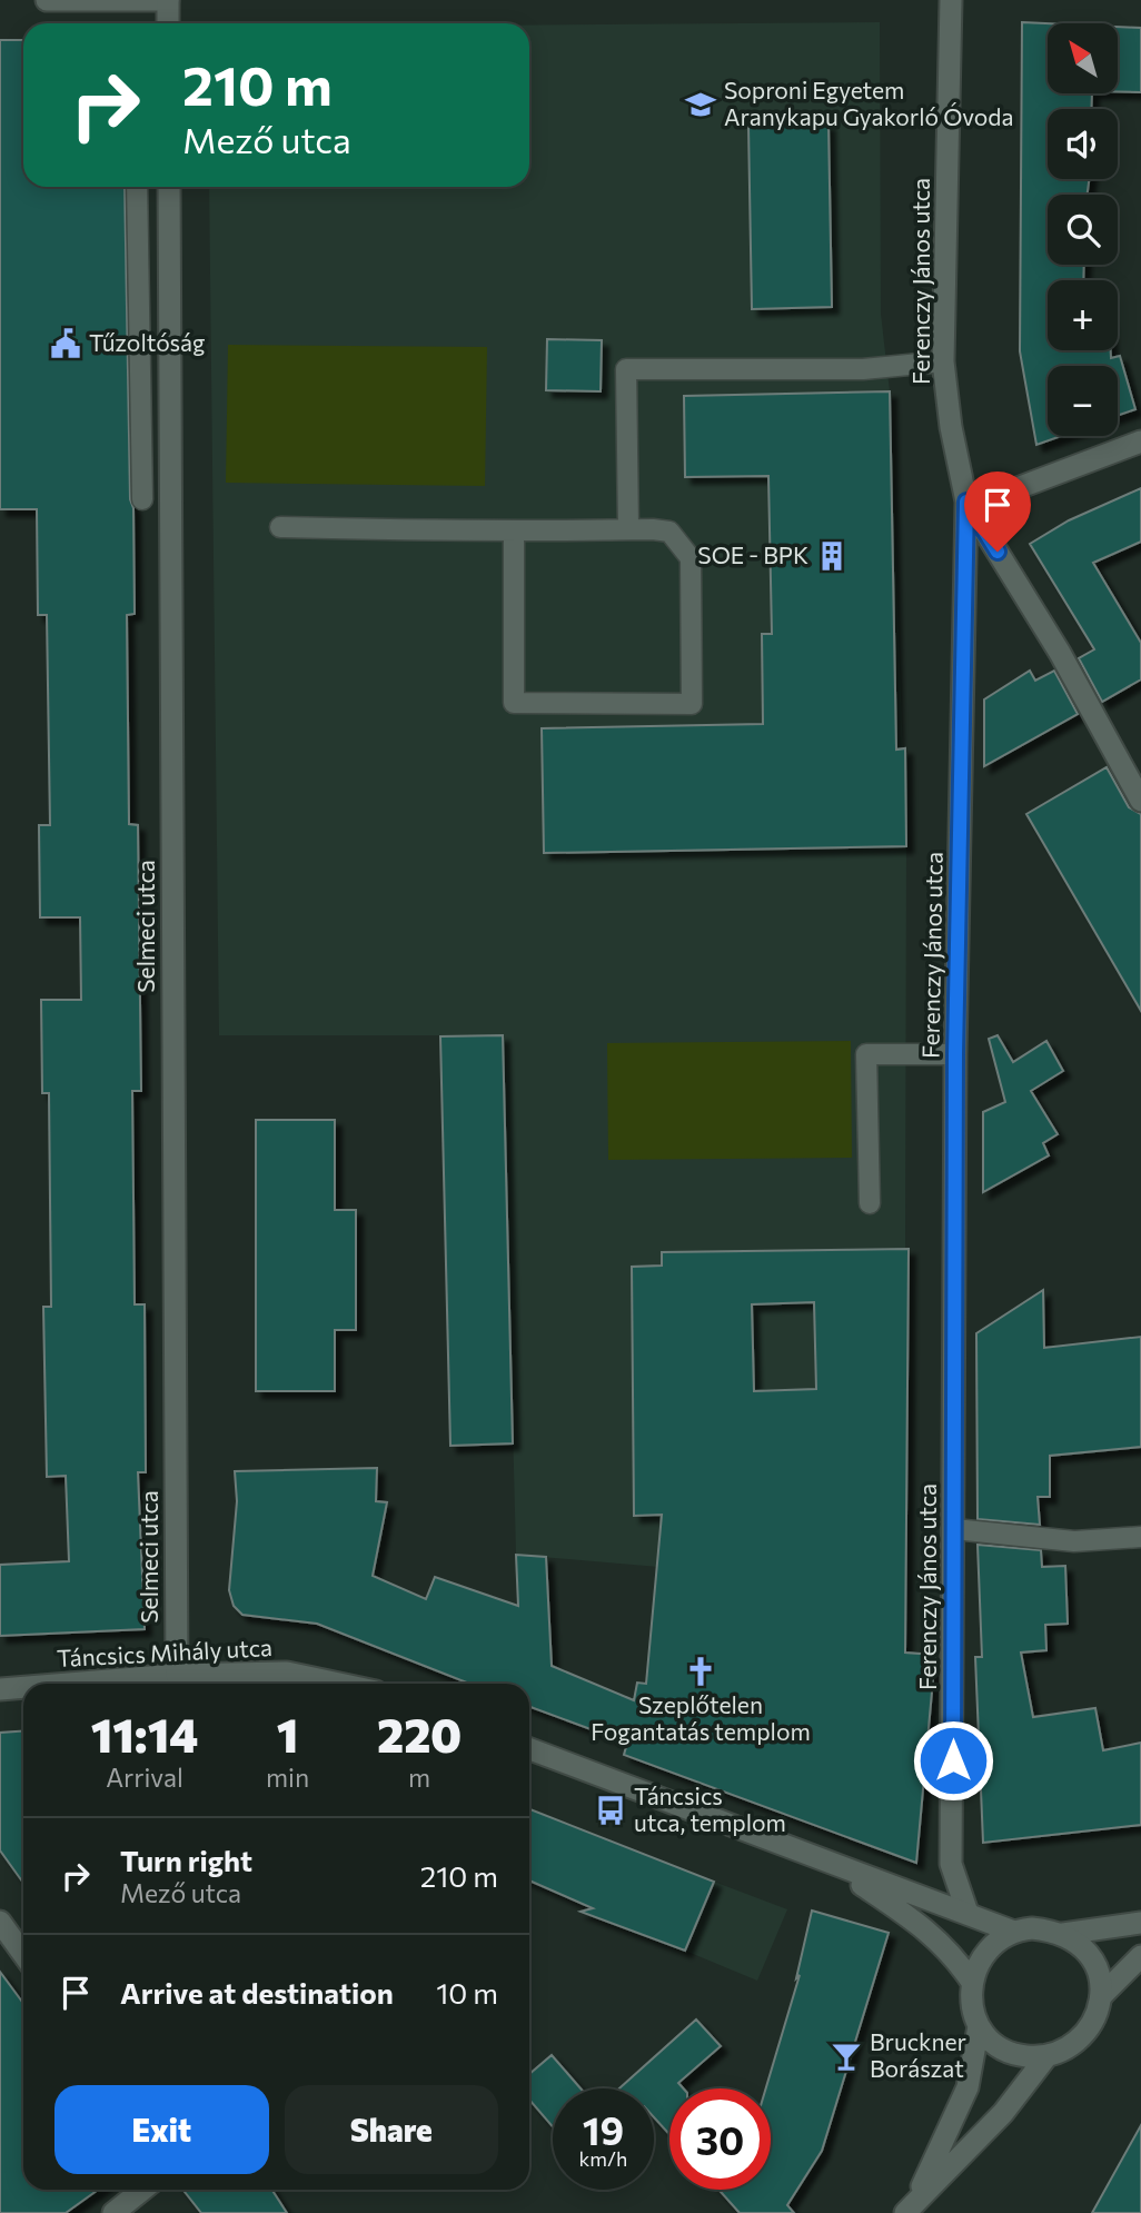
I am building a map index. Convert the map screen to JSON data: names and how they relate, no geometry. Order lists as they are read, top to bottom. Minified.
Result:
{"streets":{"street":["Ferenczy János utca","Selmeci utca","Táncsics Mihály utca"]},"crossings":[["Selmeci utca","Táncsics Mihály utca"]],"places":{"school or university":["Soproni Egyetem Aranykapu Gyakorló Óvoda"],"public building":["Tűzoltóság"],"building":["SOE - BPK"],"church":["Szeplőtelen Fogantatás templom"],"bus stop":["Táncsics utca, templom"],"bar":["Bruckner Borászat"]},"north":"top left","page":{"map_buttons":["+","−"],"turn":["210 m","Mező utca"],"eta":["11:14","Arrival","1","min","220","m"],"list":[{"name":"Turn right","note":"Mező utca","value":"210 m"},{"name":"Arrive at destination","value":"10 m"}],"buttons":["Exit","Share"],"speed":"19 km/h","limit":"30"}}
